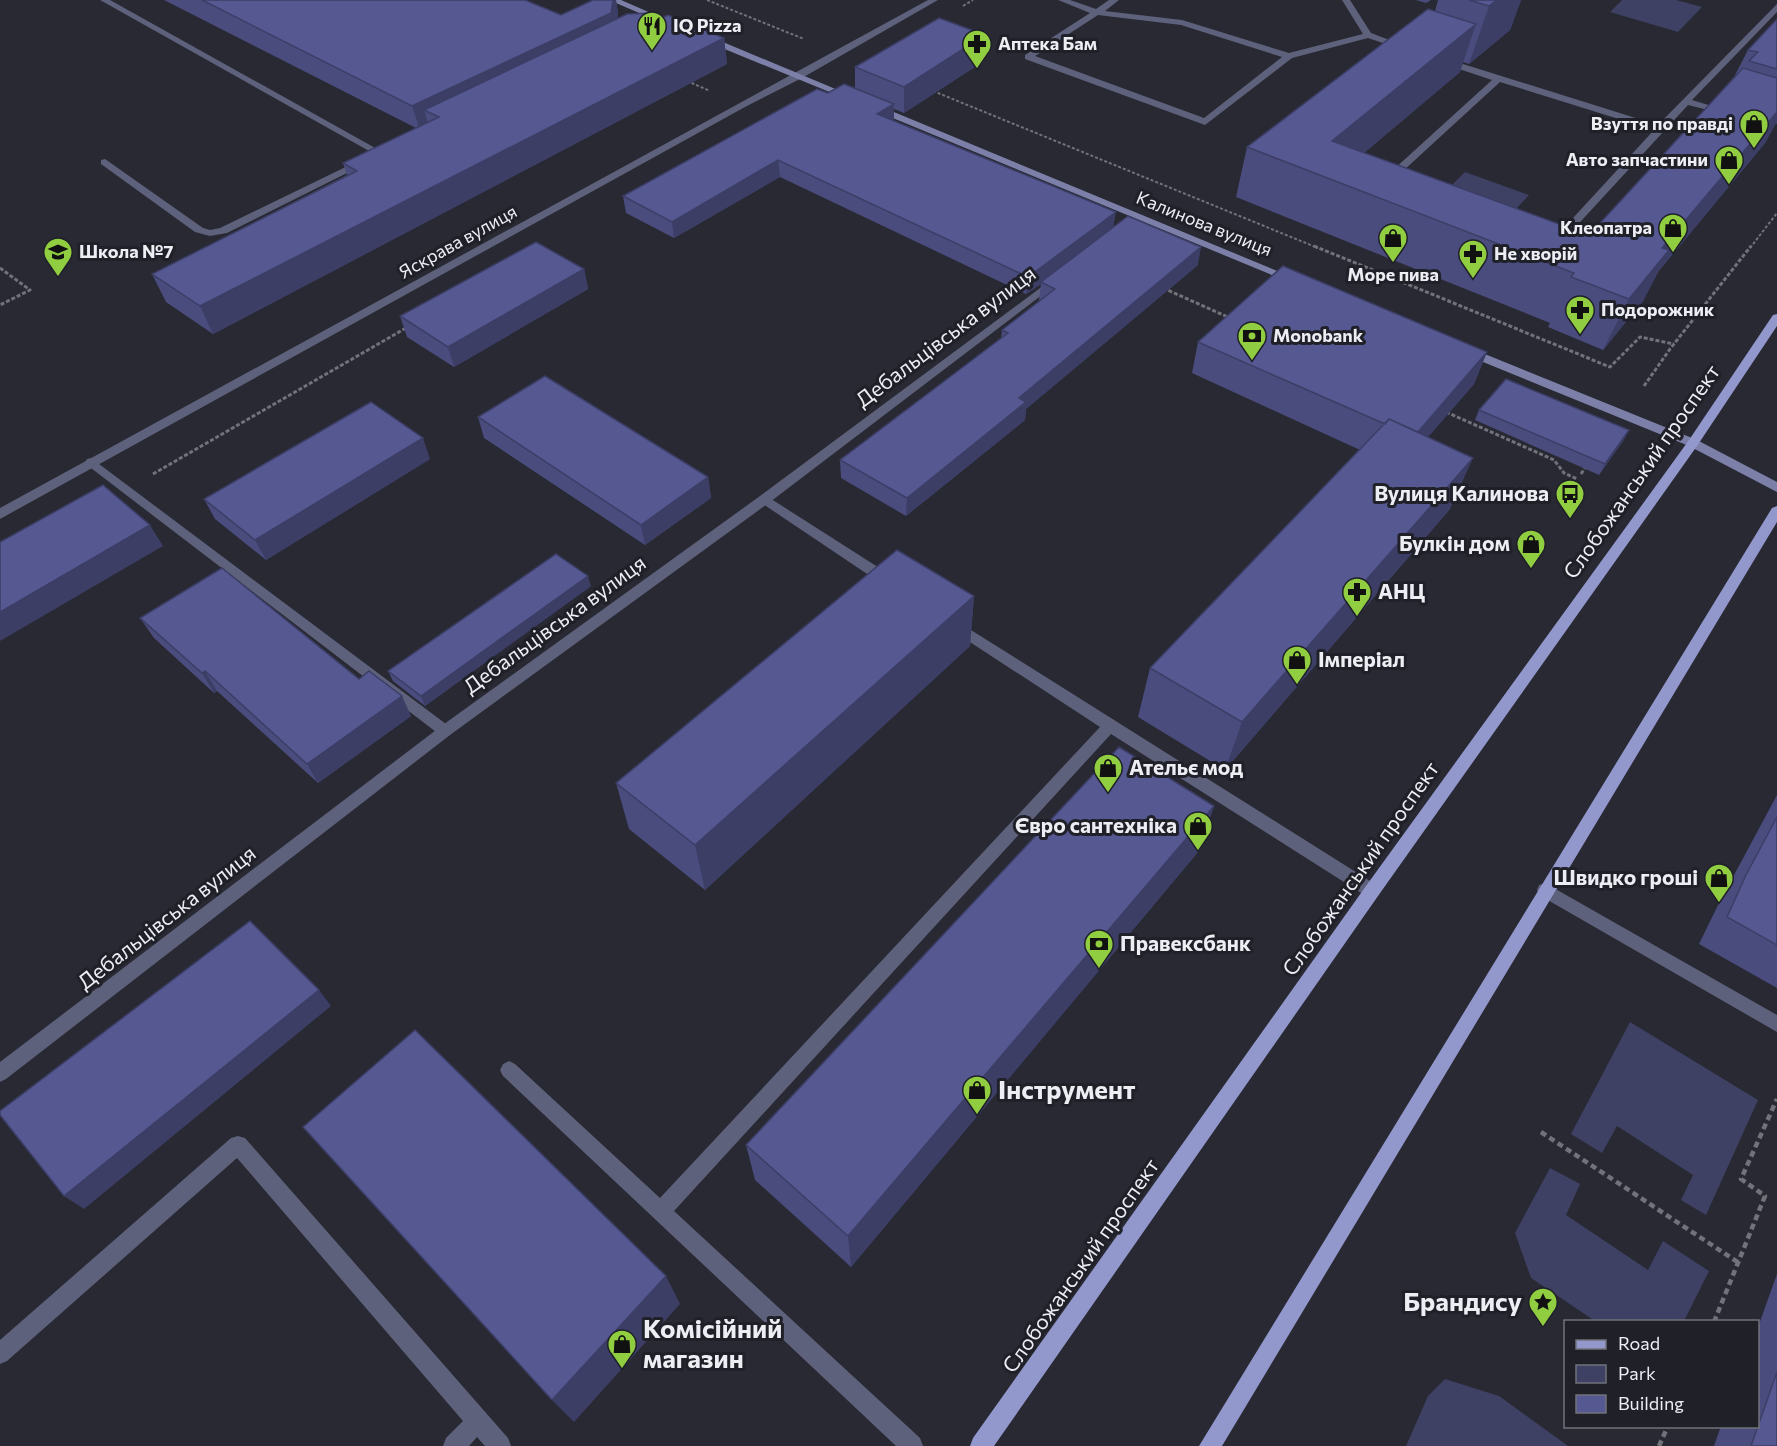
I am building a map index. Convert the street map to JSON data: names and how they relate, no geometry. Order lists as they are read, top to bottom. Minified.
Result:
{"streets":{"main road":["Слобожанський проспект"],"street":["Калинова вулиця","Яскрава вулиця","Дебальцівська вулиця"]},"crossings":[["Калинова вулиця","Яскрава вулиця"]],"places":{"restaurant":["IQ Pizza"],"pharmacy":["Аптека Бам","Не хворій","Подорожник","АНЦ"],"shop":["Взуття по правді","Авто запчастини","Клеопатра","Море пива","Булкін дом","Імперіал","Ательє мод","Євро сантехніка","Швидко гроші","Інструмент","Комісійний магазин"],"school or university":["Школа №7"],"bank":["Monobank","Правексбанк"],"bus stop":["Вулиця Калинова"],"place":["Брандису"]},"legend":["Road","Park","Building"]}
